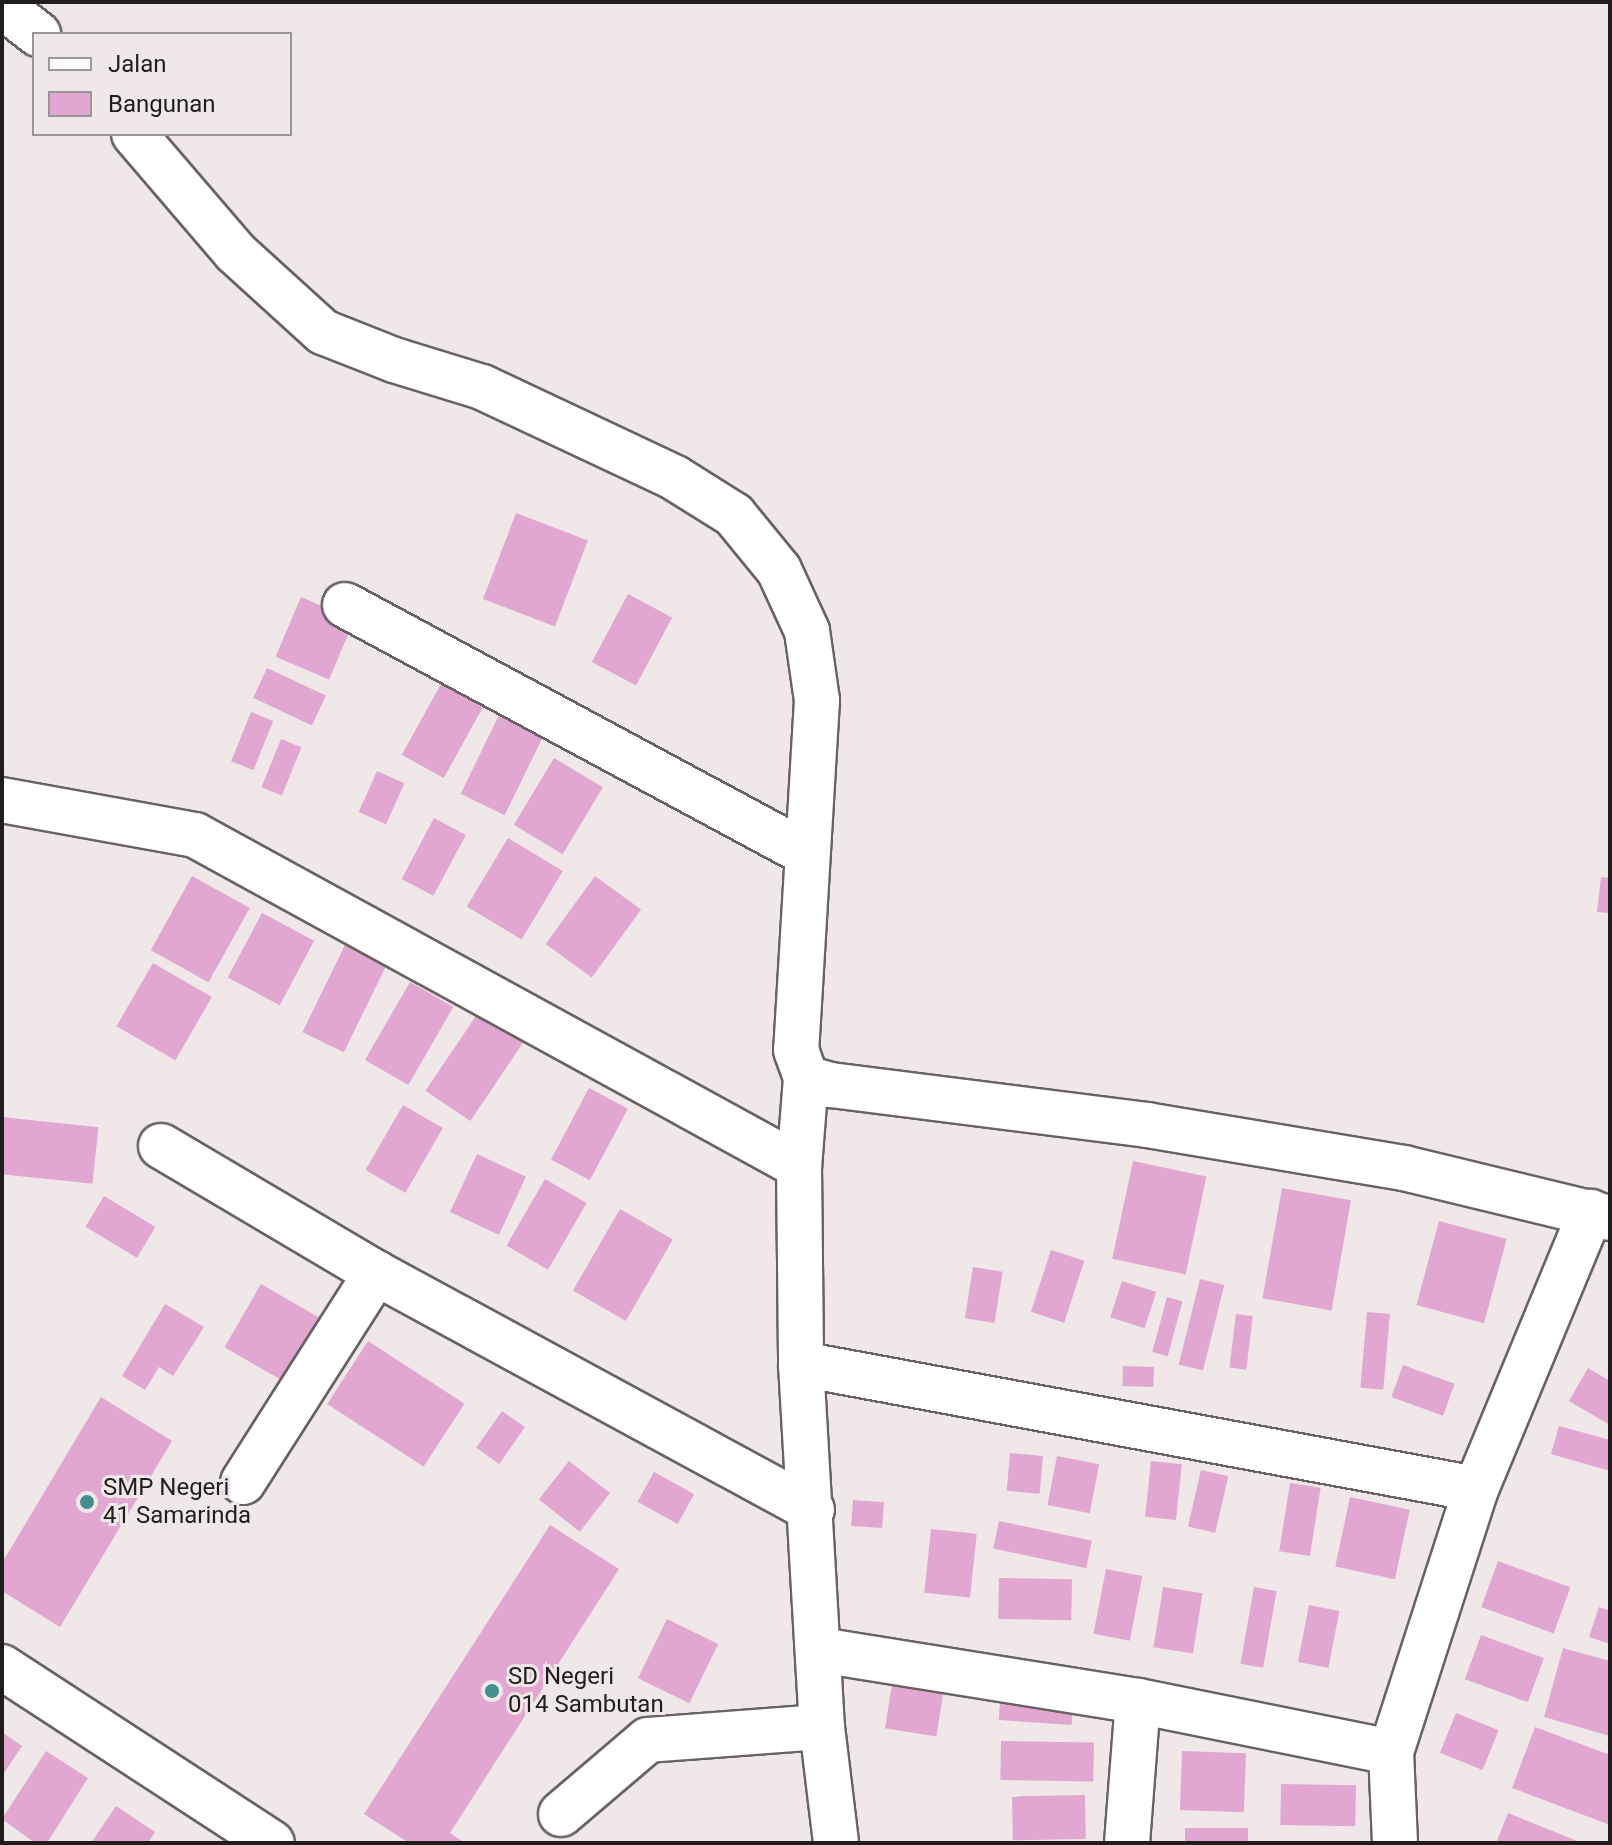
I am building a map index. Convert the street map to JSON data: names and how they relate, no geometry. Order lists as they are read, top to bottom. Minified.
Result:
{"places":["SMP Negeri 41 Samarinda","SD Negeri 014 Sambutan"],"legend":["Jalan","Bangunan"]}
